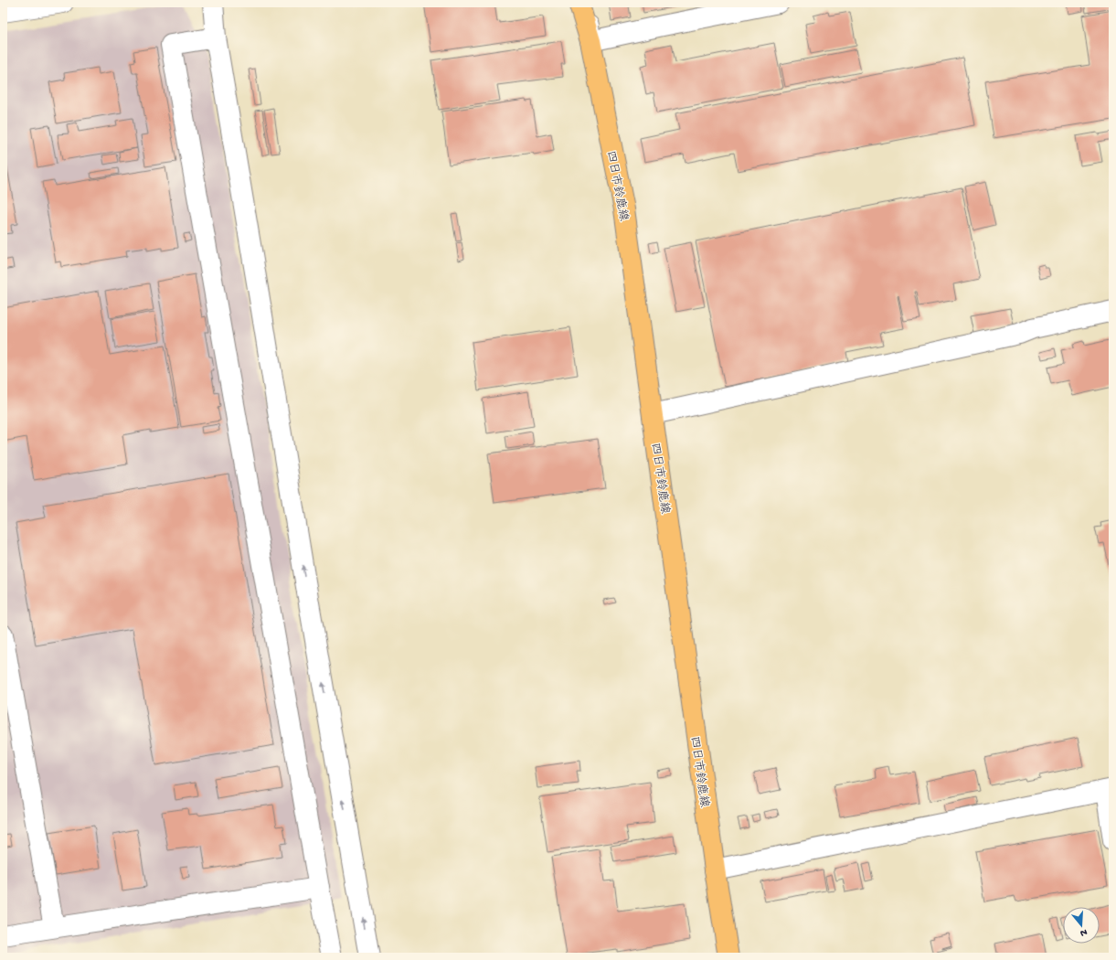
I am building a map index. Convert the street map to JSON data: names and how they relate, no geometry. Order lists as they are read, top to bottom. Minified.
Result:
{"streets":{"main road":["四日市鈴鹿線"]},"north":"bottom"}
